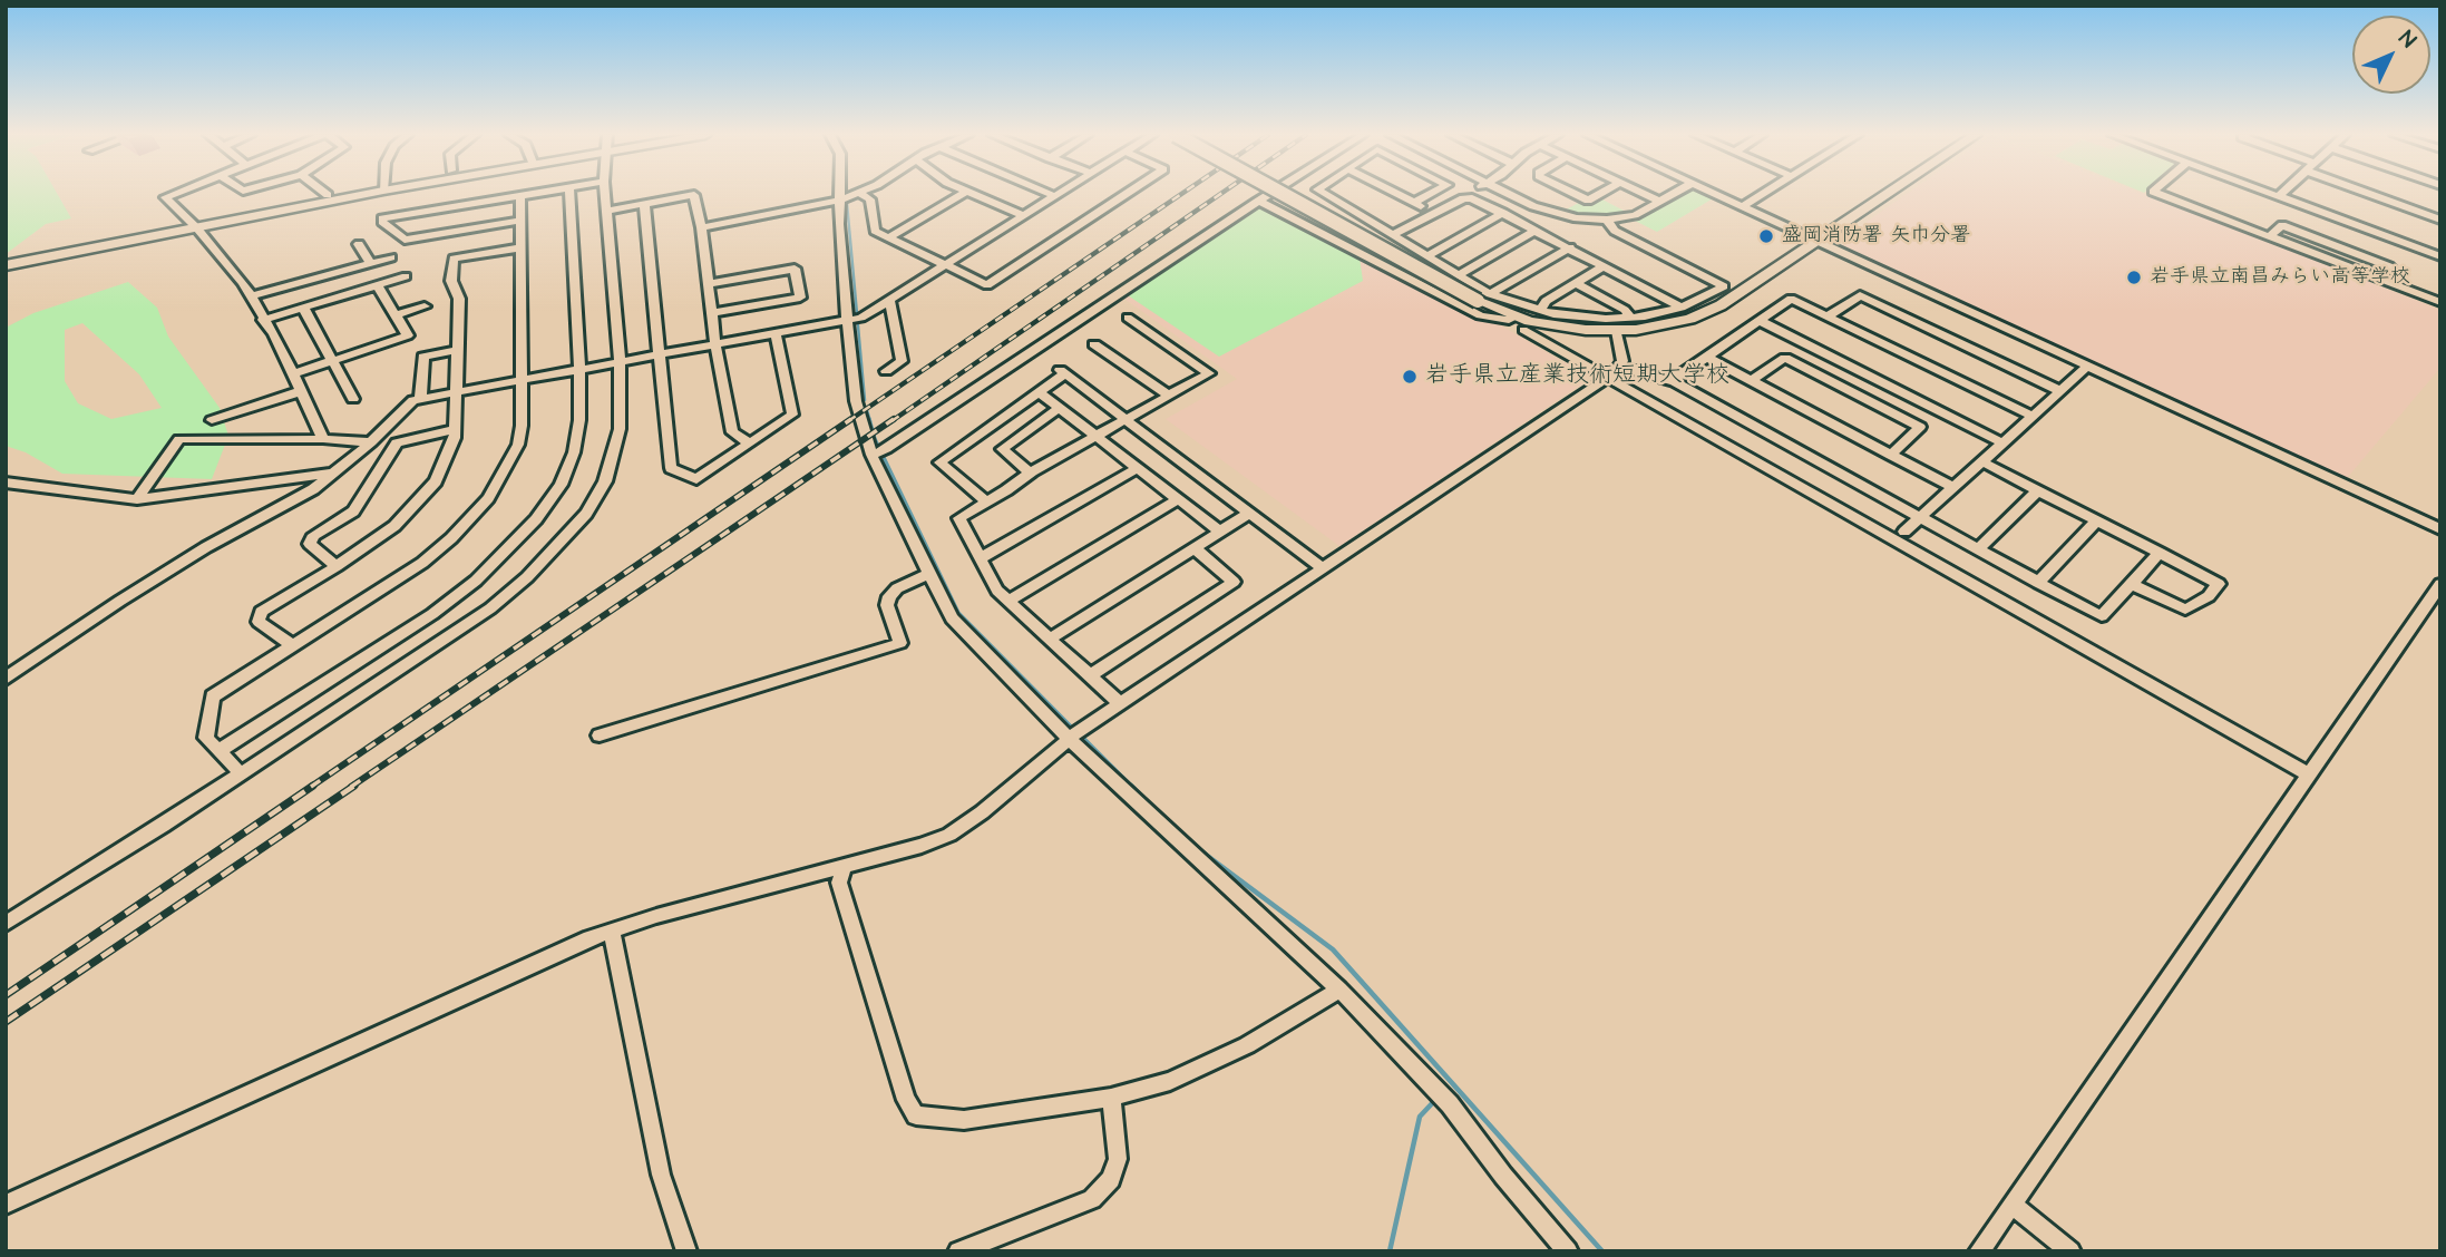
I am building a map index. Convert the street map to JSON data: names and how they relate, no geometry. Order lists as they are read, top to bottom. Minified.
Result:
{"places":["盛岡消防署 矢巾分署","岩手県立南昌みらい高等学校","岩手県立産業技術短期大学校"],"north":"top right"}
